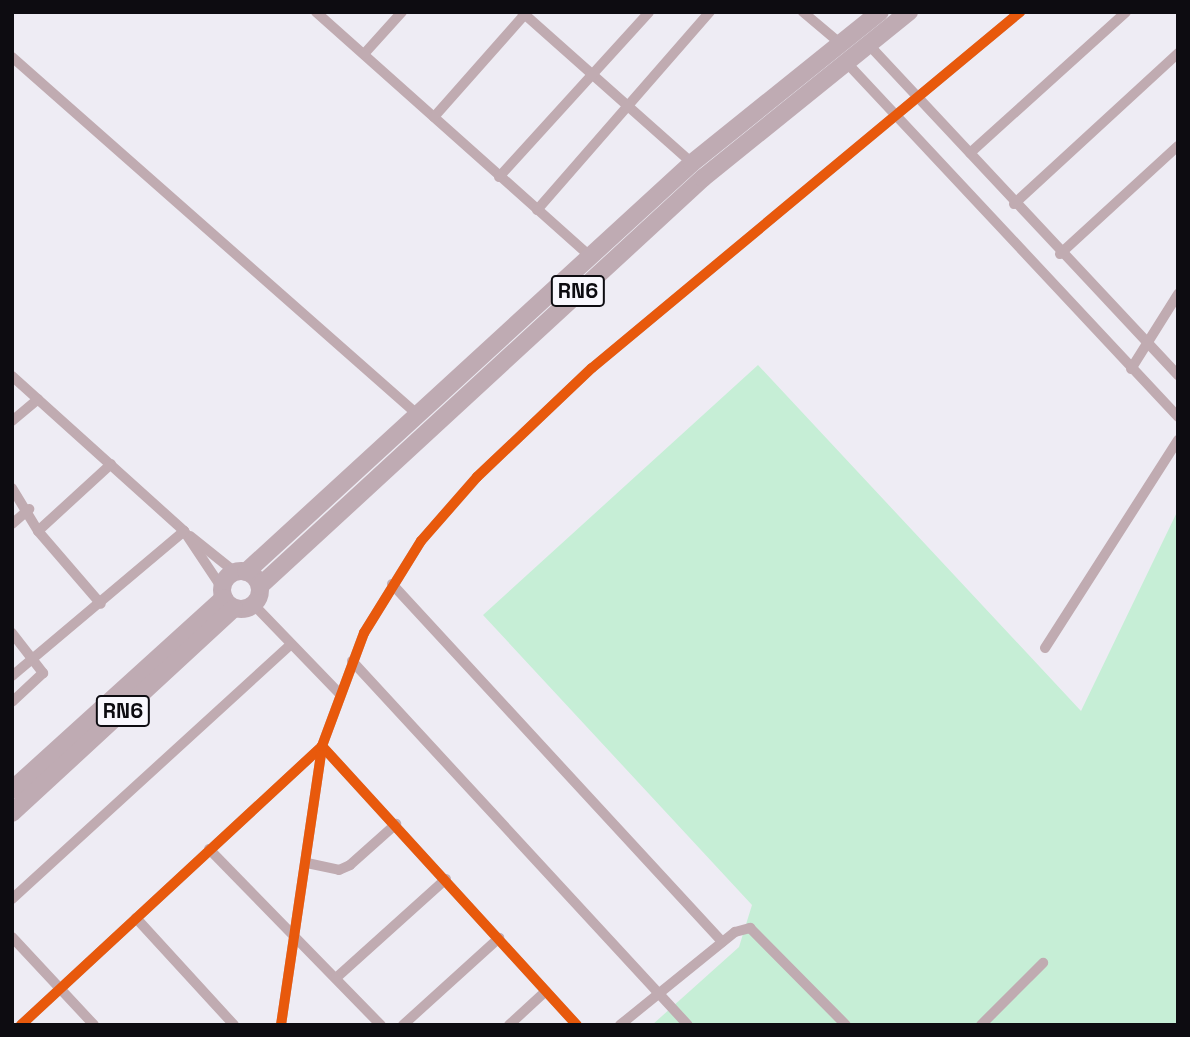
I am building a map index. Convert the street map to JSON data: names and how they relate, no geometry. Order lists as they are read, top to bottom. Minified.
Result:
{"streets":{"main road":["RN6"]}}
